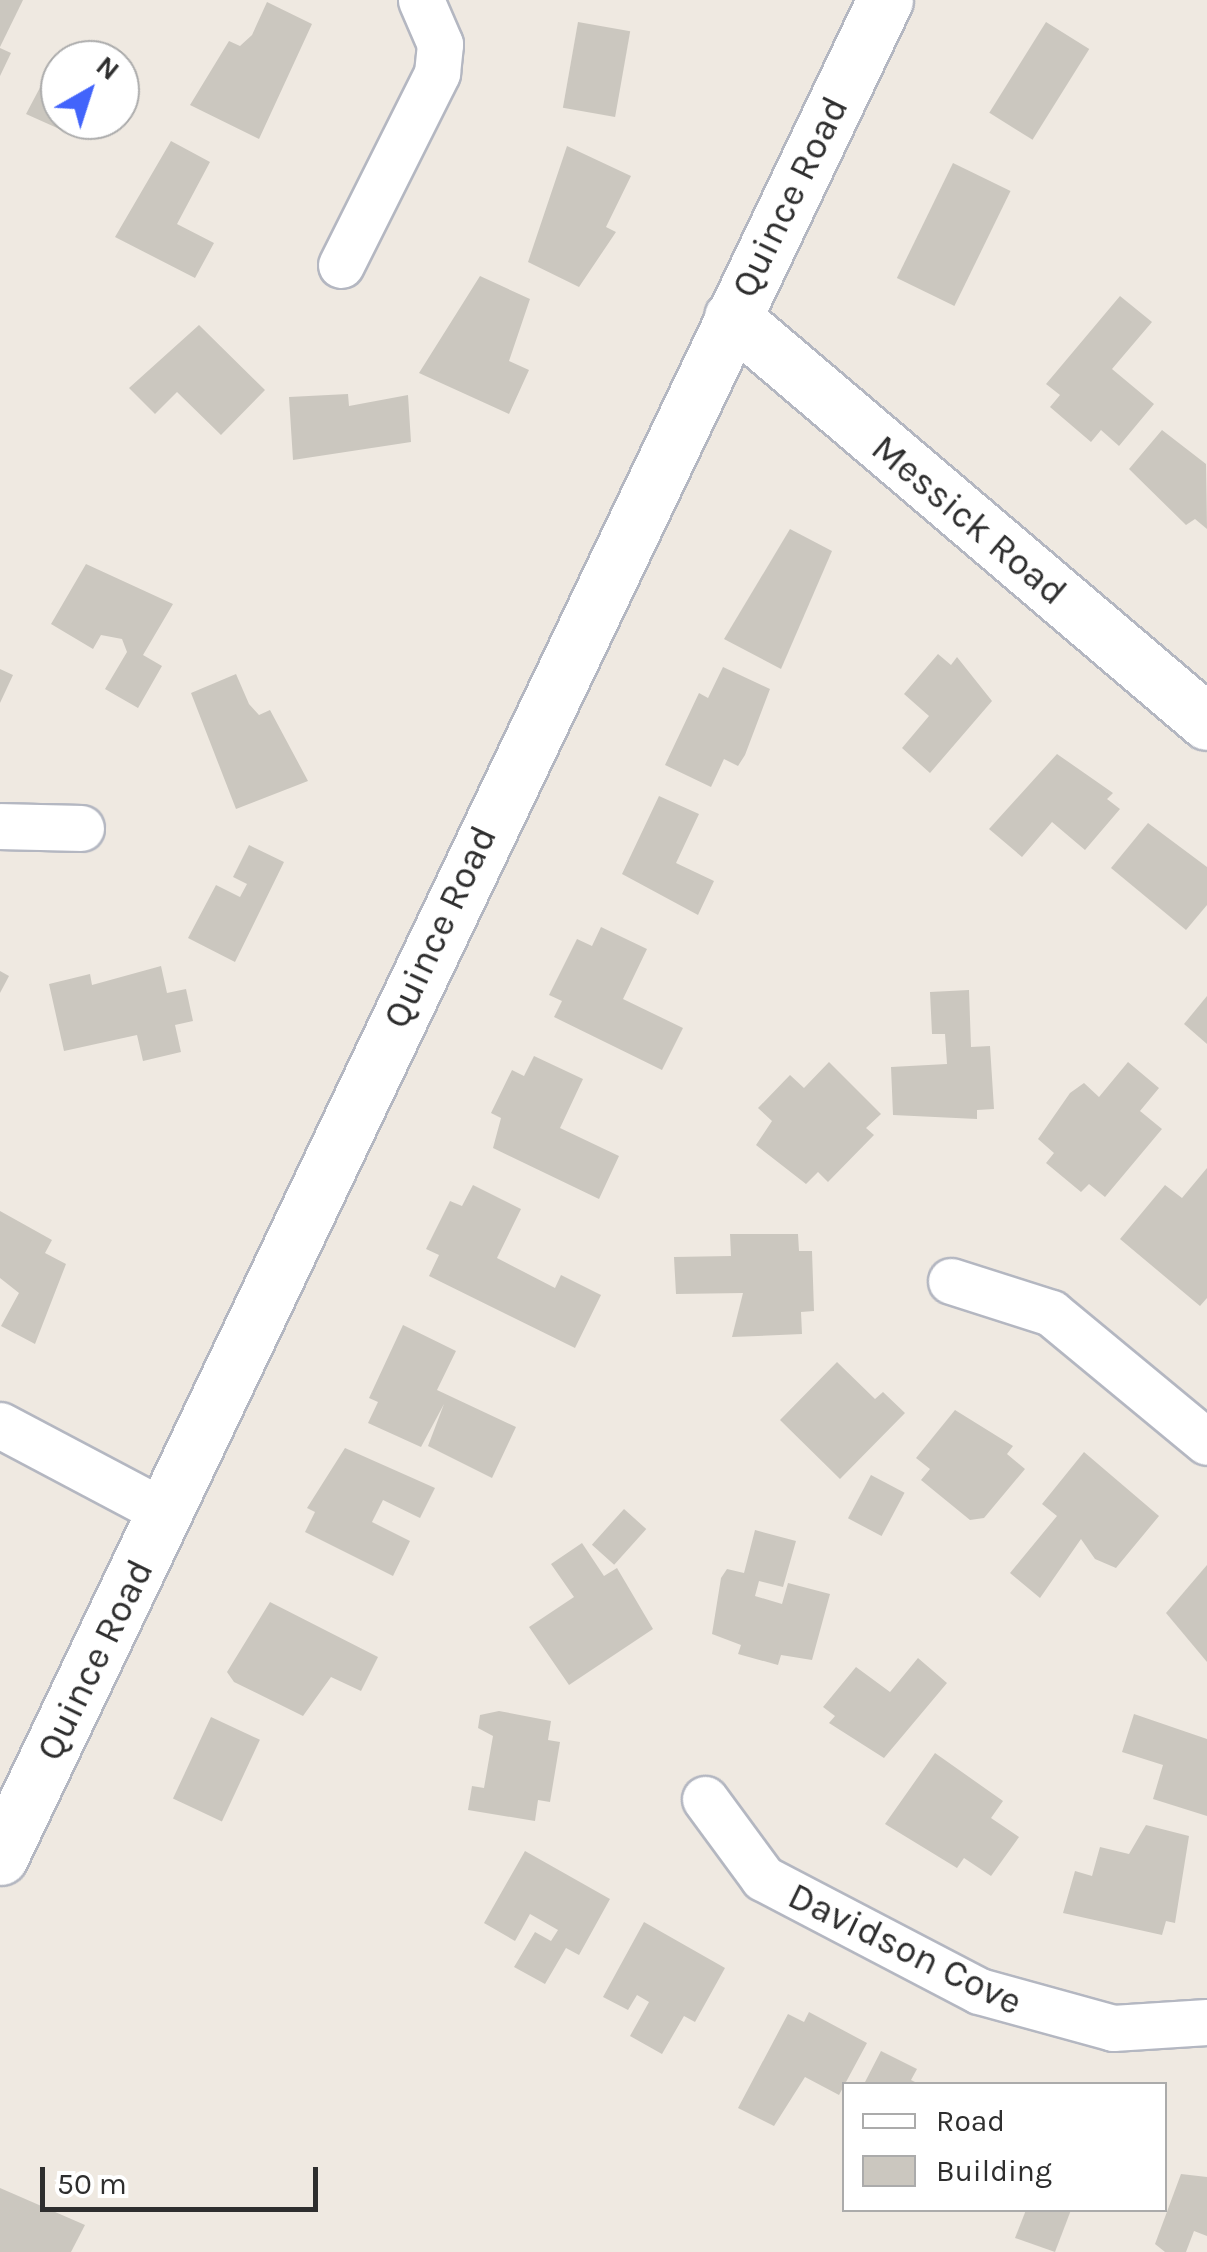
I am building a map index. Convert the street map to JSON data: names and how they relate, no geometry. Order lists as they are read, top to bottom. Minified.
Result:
{"streets":{"main road":["Quince Road","Messick Road"],"street":["Davidson Cove"]},"crossings":[["Quince Road","Messick Road"]],"legend":["Road","Building"],"scale_bar":"50 m","north":"top right"}
